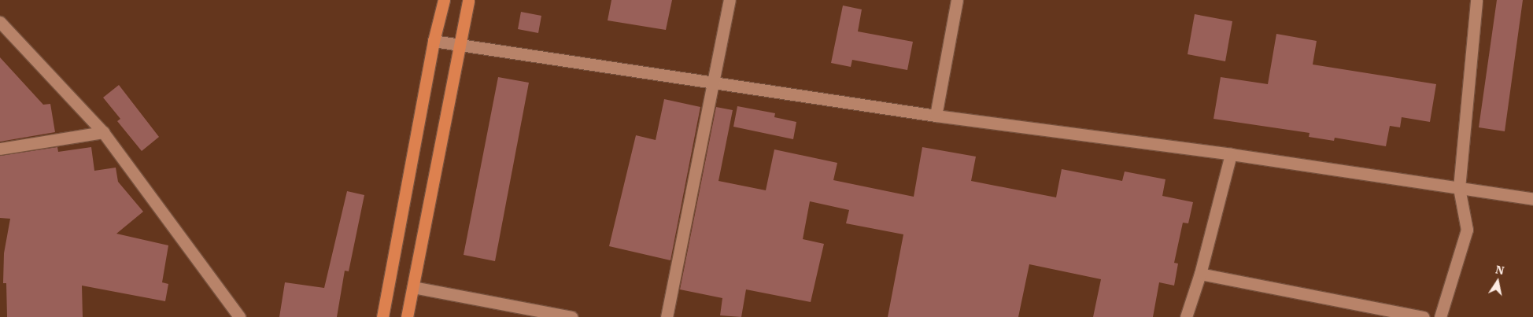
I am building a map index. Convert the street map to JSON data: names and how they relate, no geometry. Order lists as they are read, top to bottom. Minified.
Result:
{"north":"top"}
